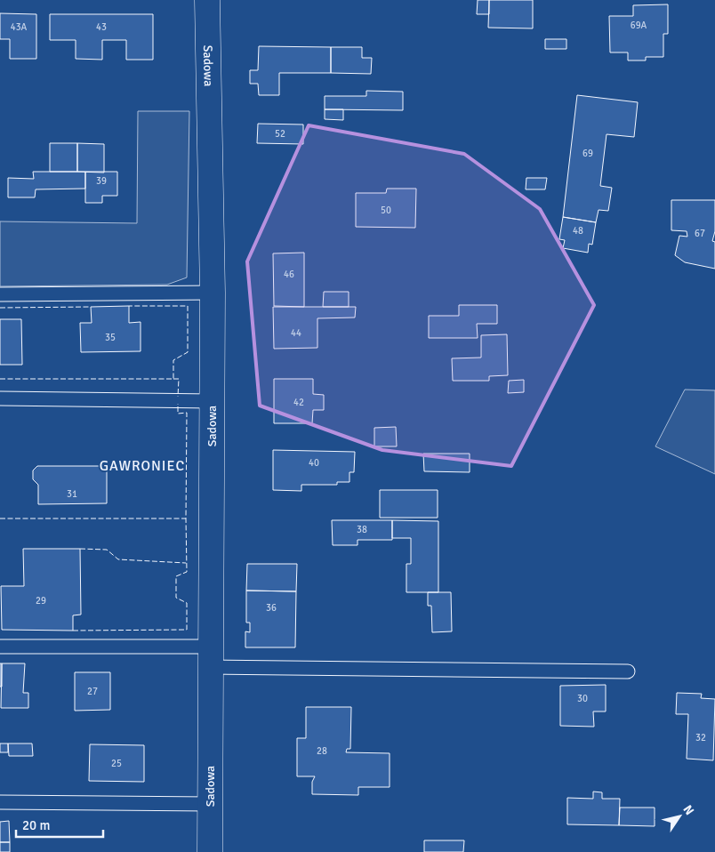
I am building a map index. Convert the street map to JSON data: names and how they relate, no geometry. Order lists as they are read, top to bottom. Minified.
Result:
{"streets":{"street":["Sadowa"]},"districts":["GAWRONIEC"],"house_numbers":["69A","43A","43","52","69","39","50","48","67","46","44","35","42","40","31","38","29","36","27","30","32","28","25"],"scale_bar":"20 m","north":"top right"}
